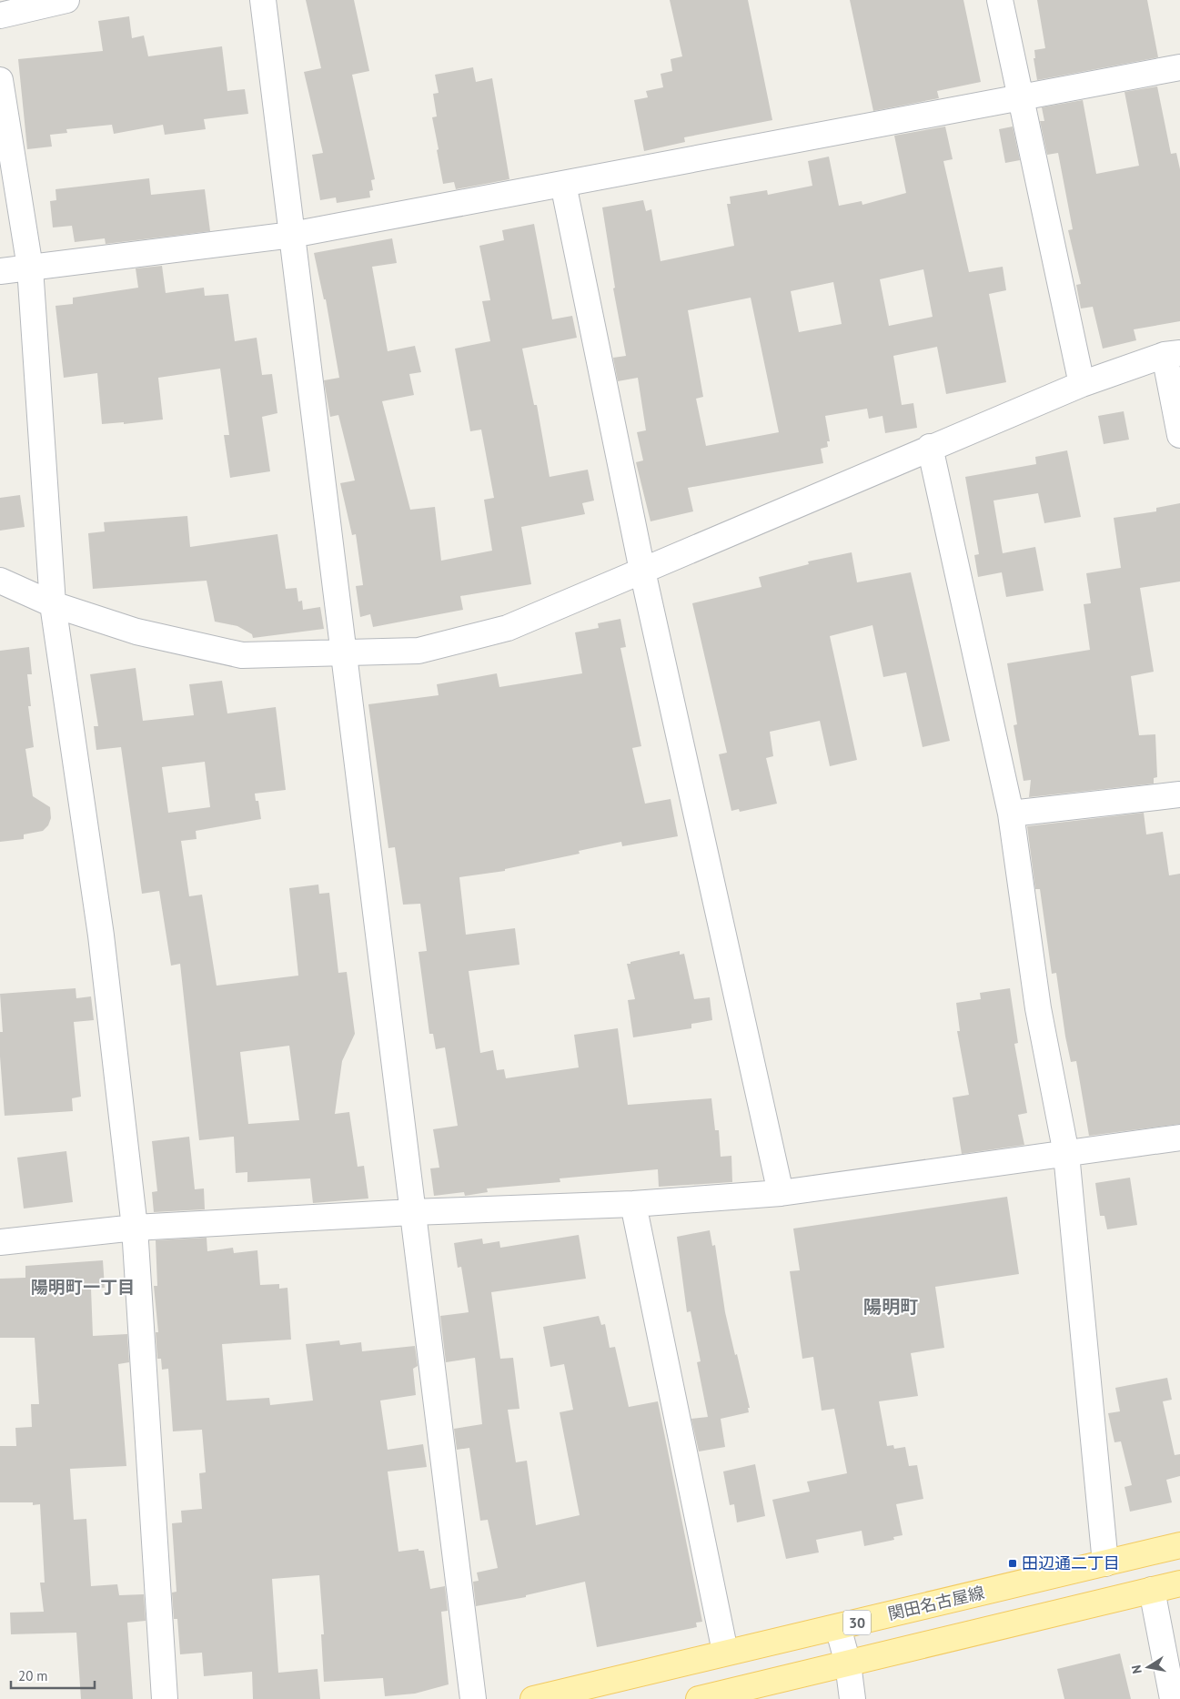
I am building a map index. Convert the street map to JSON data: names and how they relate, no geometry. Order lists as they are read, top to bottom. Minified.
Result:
{"streets":{"main road":["関田名古屋線","30"]},"districts":["陽明町一丁目","陽明町"],"places":{"transit":["田辺通二丁目"]},"scale_bar":"20 m","north":"left"}
